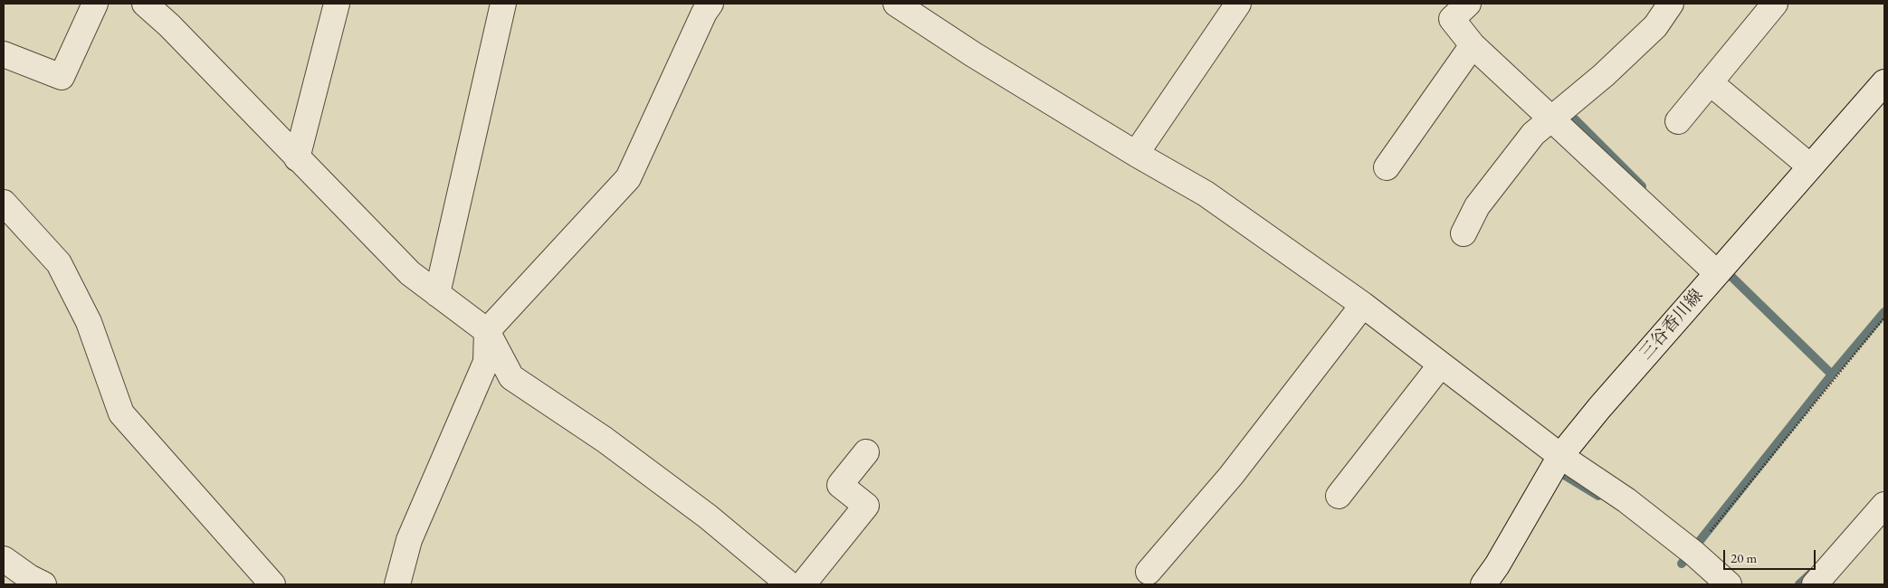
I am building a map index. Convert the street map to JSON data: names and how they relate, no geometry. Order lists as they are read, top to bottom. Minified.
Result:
{"streets":{"street":["三谷香川線"]},"scale_bar":"20 m"}
